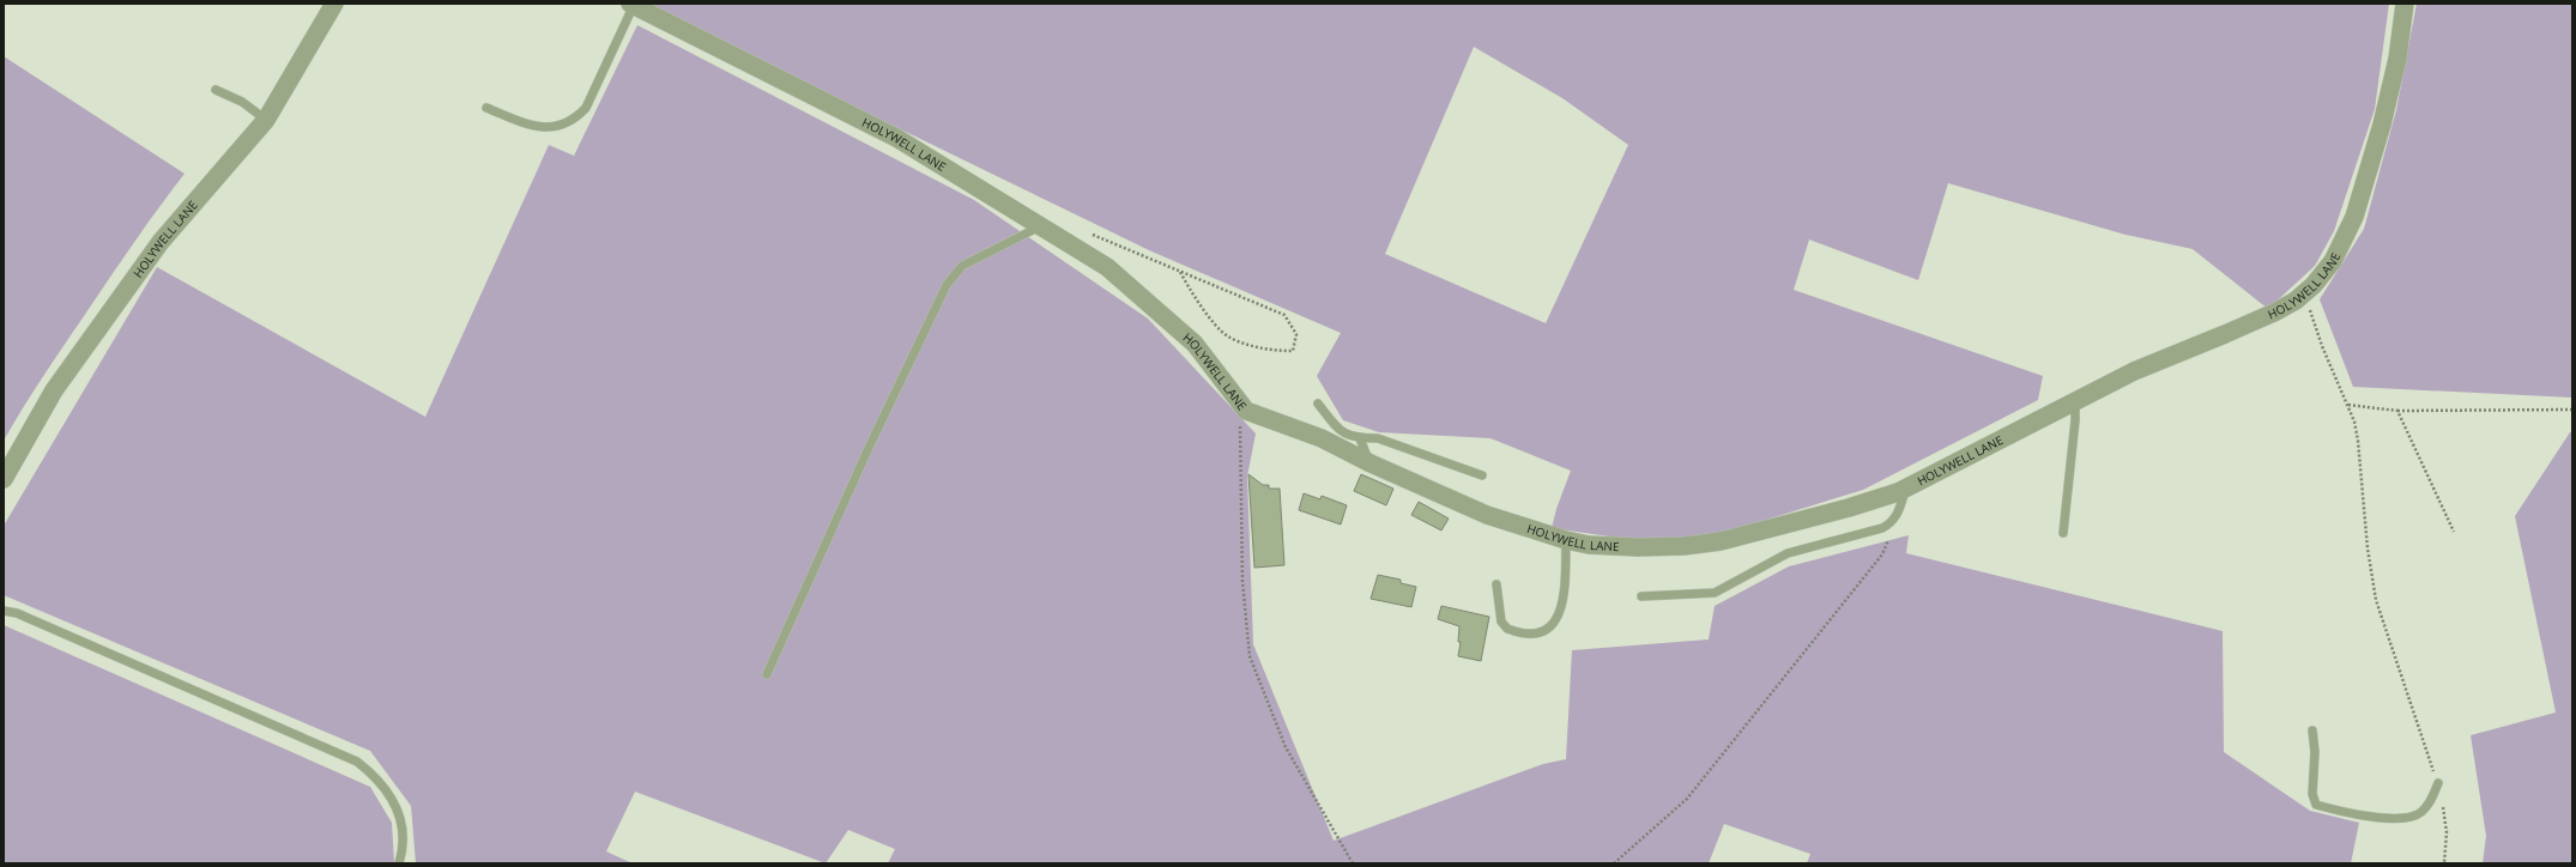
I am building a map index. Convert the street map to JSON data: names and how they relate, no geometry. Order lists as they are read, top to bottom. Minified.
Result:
{"streets":{"street":["HOLYWELL LANE"]}}
